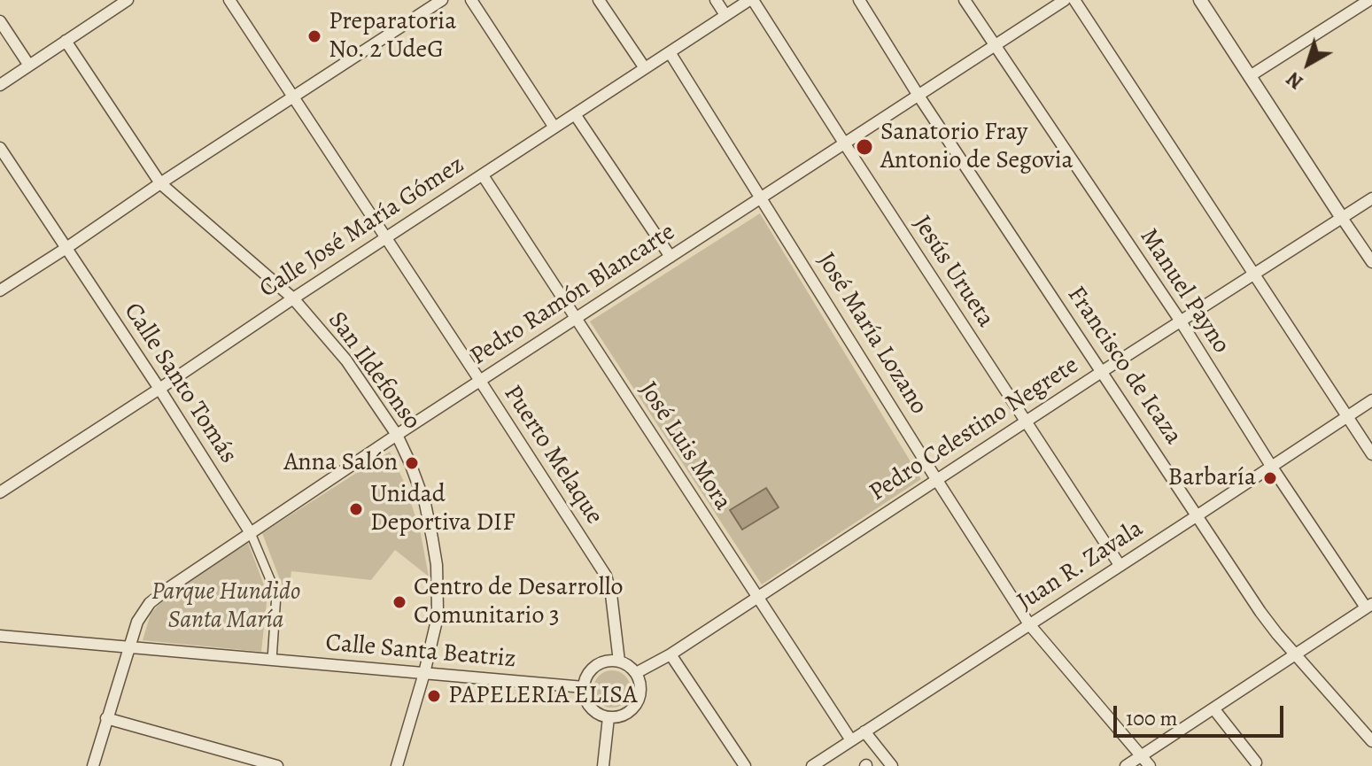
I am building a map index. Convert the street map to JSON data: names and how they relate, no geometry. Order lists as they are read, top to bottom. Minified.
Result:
{"streets":{"street":["Calle José María Gómez","Jesús Urueta","Manuel Payno","Pedro Ramón Blancarte","José María Lozano","Francisco de Icaza","San Ildefonso","Calle Santo Tomás","Pedro Celestino Negrete","José Luis Mora","Puerto Melaque","Juan R. Zavala","Calle Santa Beatriz"]},"crossings":[["Calle José María Gómez","Jesús Urueta"],["Calle José María Gómez","José María Lozano"],["Calle José María Gómez","San Ildefonso"],["Calle José María Gómez","Calle Santo Tomás"],["Calle José María Gómez","José Luis Mora"],["Calle José María Gómez","Puerto Melaque"],["Jesús Urueta","Pedro Ramón Blancarte"],["Jesús Urueta","Pedro Celestino Negrete"],["Jesús Urueta","Juan R. Zavala"],["Manuel Payno","Pedro Ramón Blancarte"],["Manuel Payno","Pedro Celestino Negrete"],["Manuel Payno","Juan R. Zavala"],["Pedro Ramón Blancarte","José María Lozano"],["Pedro Ramón Blancarte","Francisco de Icaza"],["Pedro Ramón Blancarte","San Ildefonso"],["Pedro Ramón Blancarte","Calle Santo Tomás"],["Pedro Ramón Blancarte","José Luis Mora"],["Pedro Ramón Blancarte","Puerto Melaque"],["Pedro Ramón Blancarte","Calle Santa Beatriz"],["José María Lozano","Pedro Celestino Negrete"],["José María Lozano","Juan R. Zavala"],["Francisco de Icaza","Pedro Celestino Negrete"],["Francisco de Icaza","Juan R. Zavala"],["San Ildefonso","Calle Santa Beatriz"],["Calle Santo Tomás","Calle Santa Beatriz"],["Pedro Celestino Negrete","José Luis Mora"],["Pedro Celestino Negrete","Puerto Melaque"],["Pedro Celestino Negrete","Calle Santa Beatriz"],["José Luis Mora","Juan R. Zavala"],["Puerto Melaque","Calle Santa Beatriz"]],"parks":["Parque Hundido Santa María"],"places":["Preparatoria No. 2 UdeG","Sanatorio Fray Antonio de Segovia","Anna Salón","Barbaría","Unidad Deportiva DIF","Centro de Desarrollo Comunitario 3","PAPELERIA ELISA"],"scale_bar":"100 m","north":"bottom left"}
